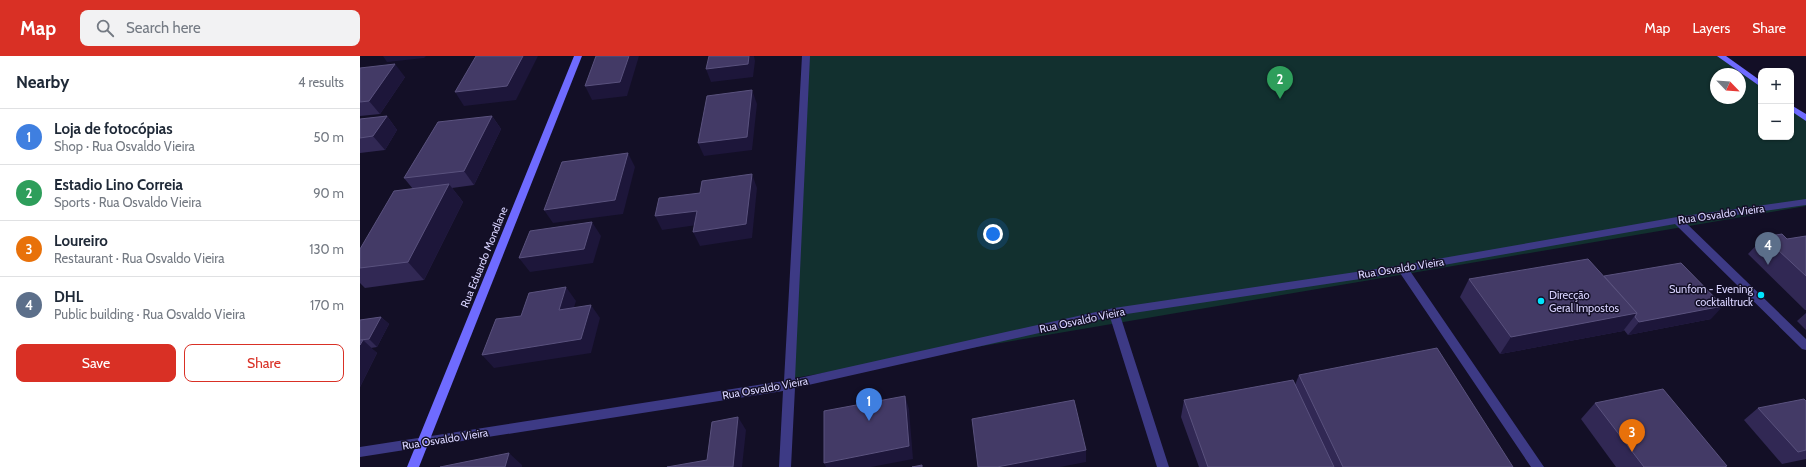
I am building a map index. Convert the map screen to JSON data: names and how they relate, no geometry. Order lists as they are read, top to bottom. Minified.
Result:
{"streets":{"street":["Rua Osvaldo Vieira","Rua Eduardo Mondlane"]},"crossings":[["Rua Osvaldo Vieira","Rua Eduardo Mondlane"]],"places":["Sunfom - Evening cocktailtruck","Direcção Geral Impostos"],"north":"bottom right","page":{"header":"Map","search":"Search here","nav":["Map","Layers","Share"],"heading":["Nearby","4 results"],"pins":["2","4","1","3"],"map_buttons":["+","−"],"list":[{"mark":"1","name":"Loja de fotocópias","note":"Shop · Rua Osvaldo Vieira","value":"50 m"},{"mark":"2","name":"Estadio Lino Correia","note":"Sports · Rua Osvaldo Vieira","value":"90 m"},{"mark":"3","name":"Loureiro","note":"Restaurant · Rua Osvaldo Vieira","value":"130 m"},{"mark":"4","name":"DHL","note":"Public building · Rua Osvaldo Vieira","value":"170 m"}],"buttons":["Save","Share"]}}
